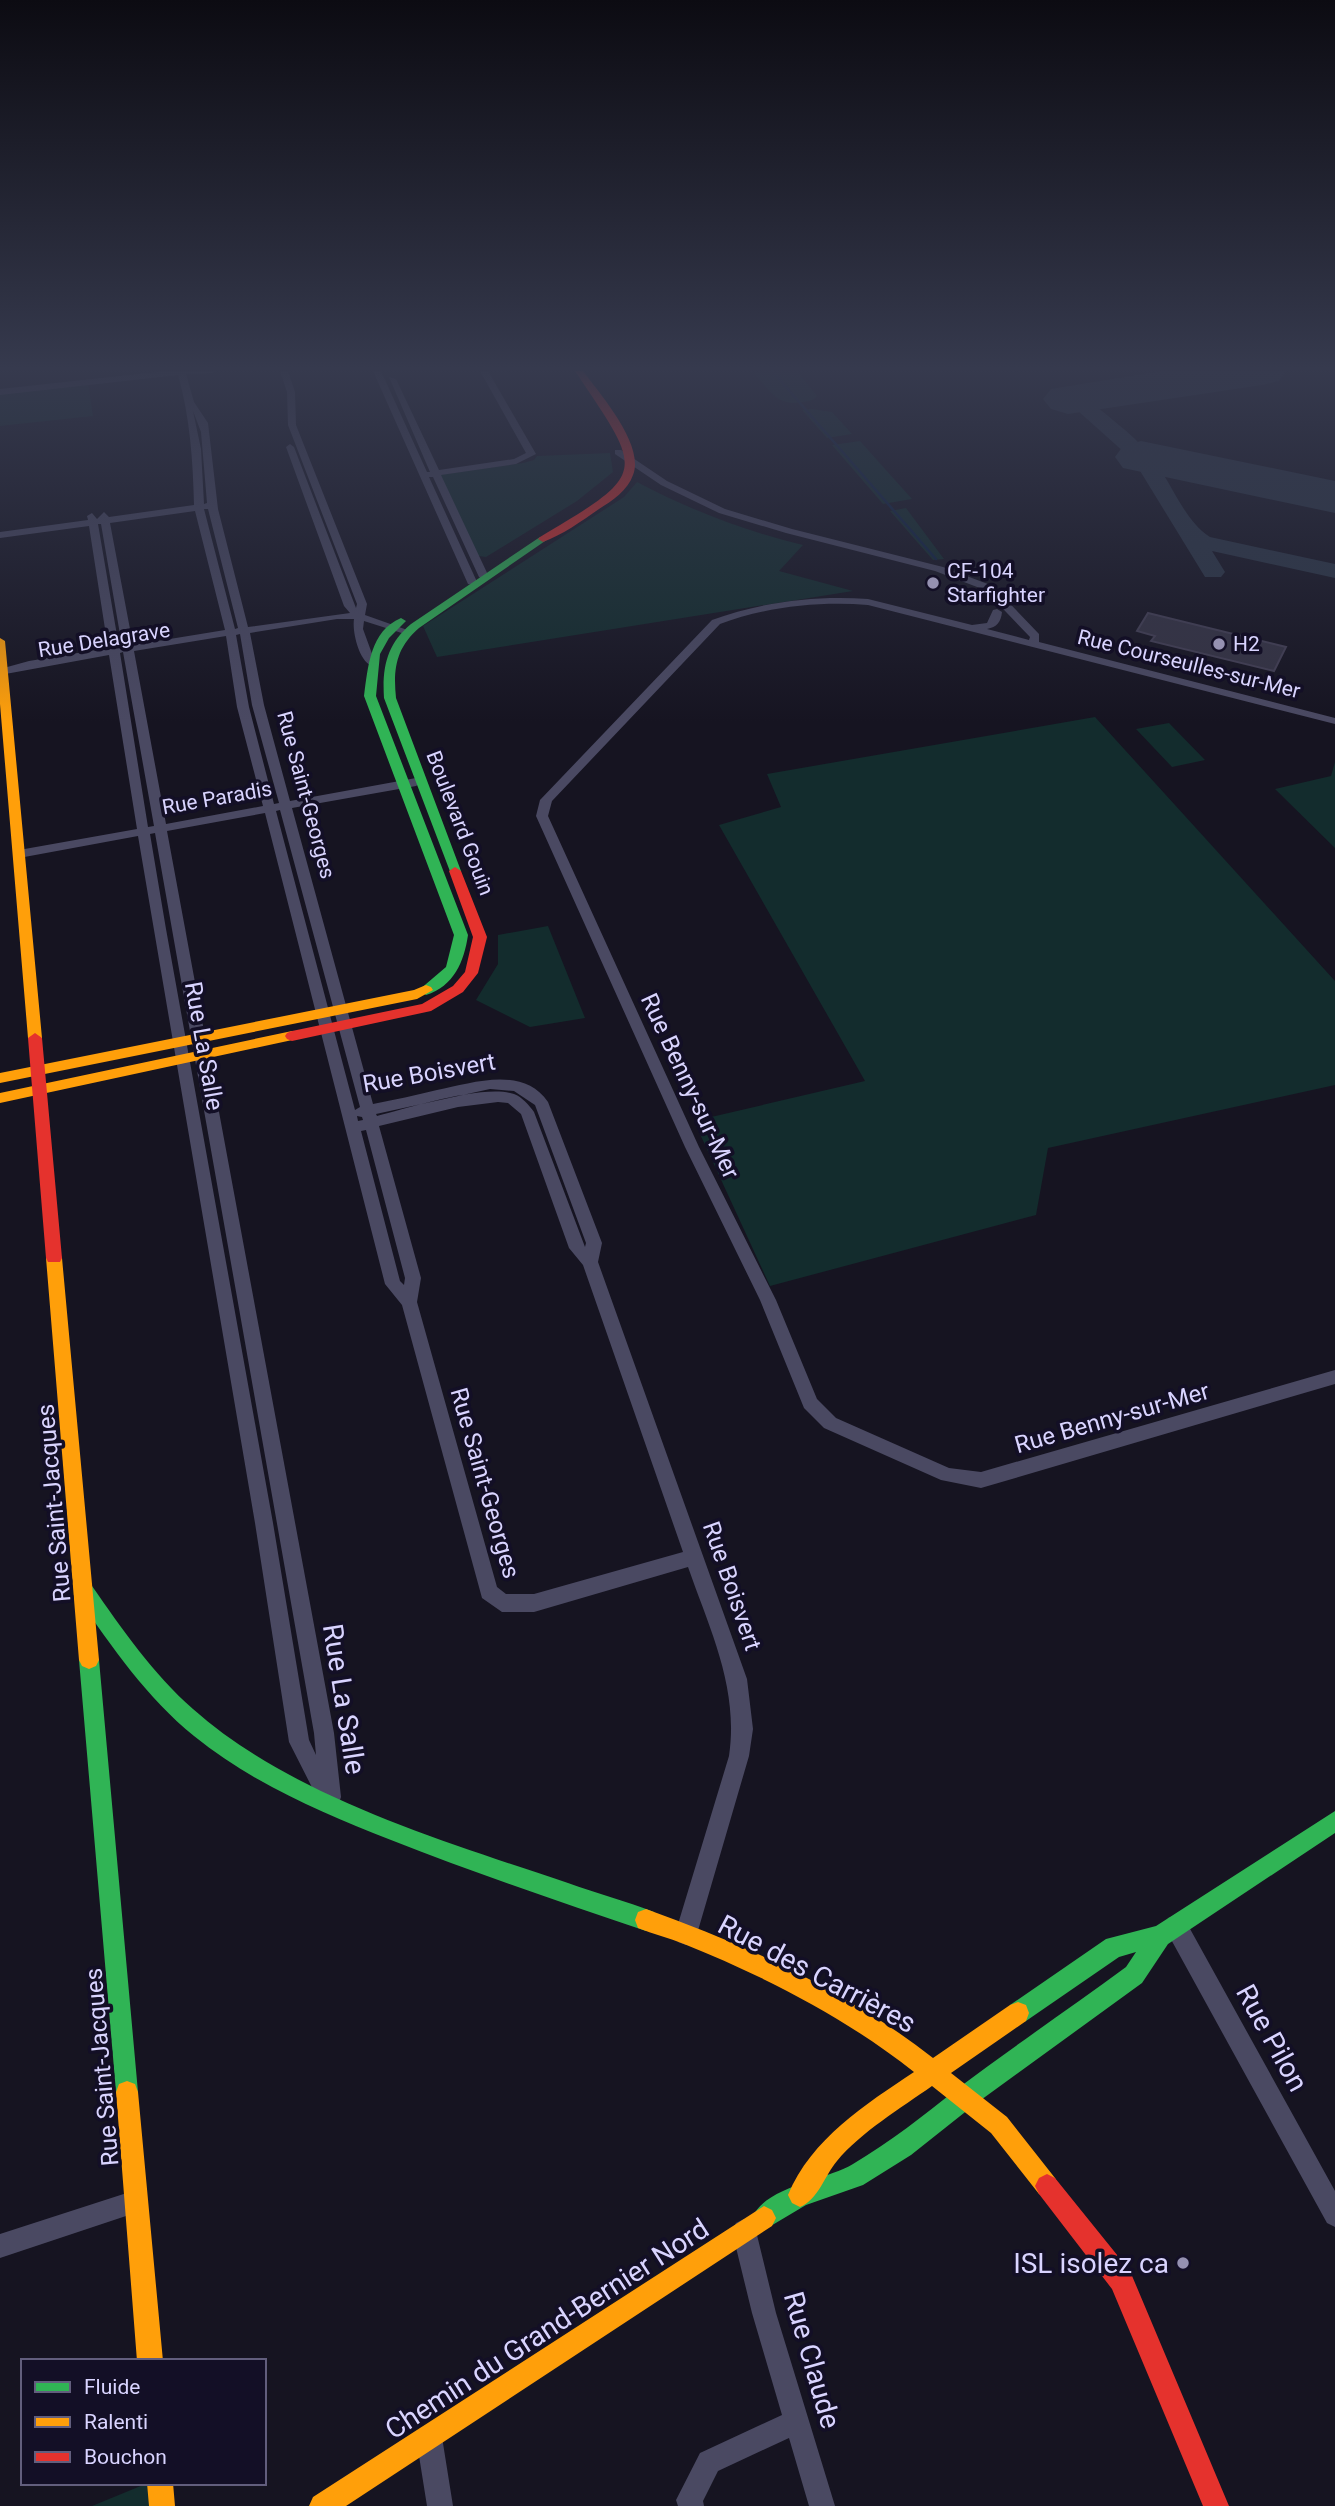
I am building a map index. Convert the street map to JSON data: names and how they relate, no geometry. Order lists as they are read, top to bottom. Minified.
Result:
{"streets":{"street":["Rue Delagrave","Rue Courseulles-sur-Mer","Rue Saint-Georges","Rue Paradis","Boulevard Gouin","Rue La Salle","Rue Boisvert","Rue Benny-sur-Mer","Rue Saint-Jacques","Rue des Carrières","Rue Pilon","Chemin du Grand-Bernier Nord","Rue Claude"]},"crossings":[["Rue Delagrave","Rue Saint-Georges"],["Rue Delagrave","Rue La Salle"],["Rue Delagrave","Rue Saint-Jacques"],["Rue Courseulles-sur-Mer","Rue Benny-sur-Mer"],["Rue Saint-Georges","Rue Paradis"],["Rue Saint-Georges","Rue Boisvert"],["Rue Paradis","Boulevard Gouin"],["Rue Paradis","Rue La Salle"],["Rue Paradis","Rue Saint-Jacques"],["Rue La Salle","Rue des Carrières"],["Rue Boisvert","Rue des Carrières"],["Rue Saint-Jacques","Rue des Carrières"],["Rue des Carrières","Chemin du Grand-Bernier Nord"],["Rue Pilon","Chemin du Grand-Bernier Nord"],["Chemin du Grand-Bernier Nord","Rue Claude"]],"places":["CF-104 Starfighter","H2","ISL isolez ca"],"legend":["Fluide","Ralenti","Bouchon"]}
